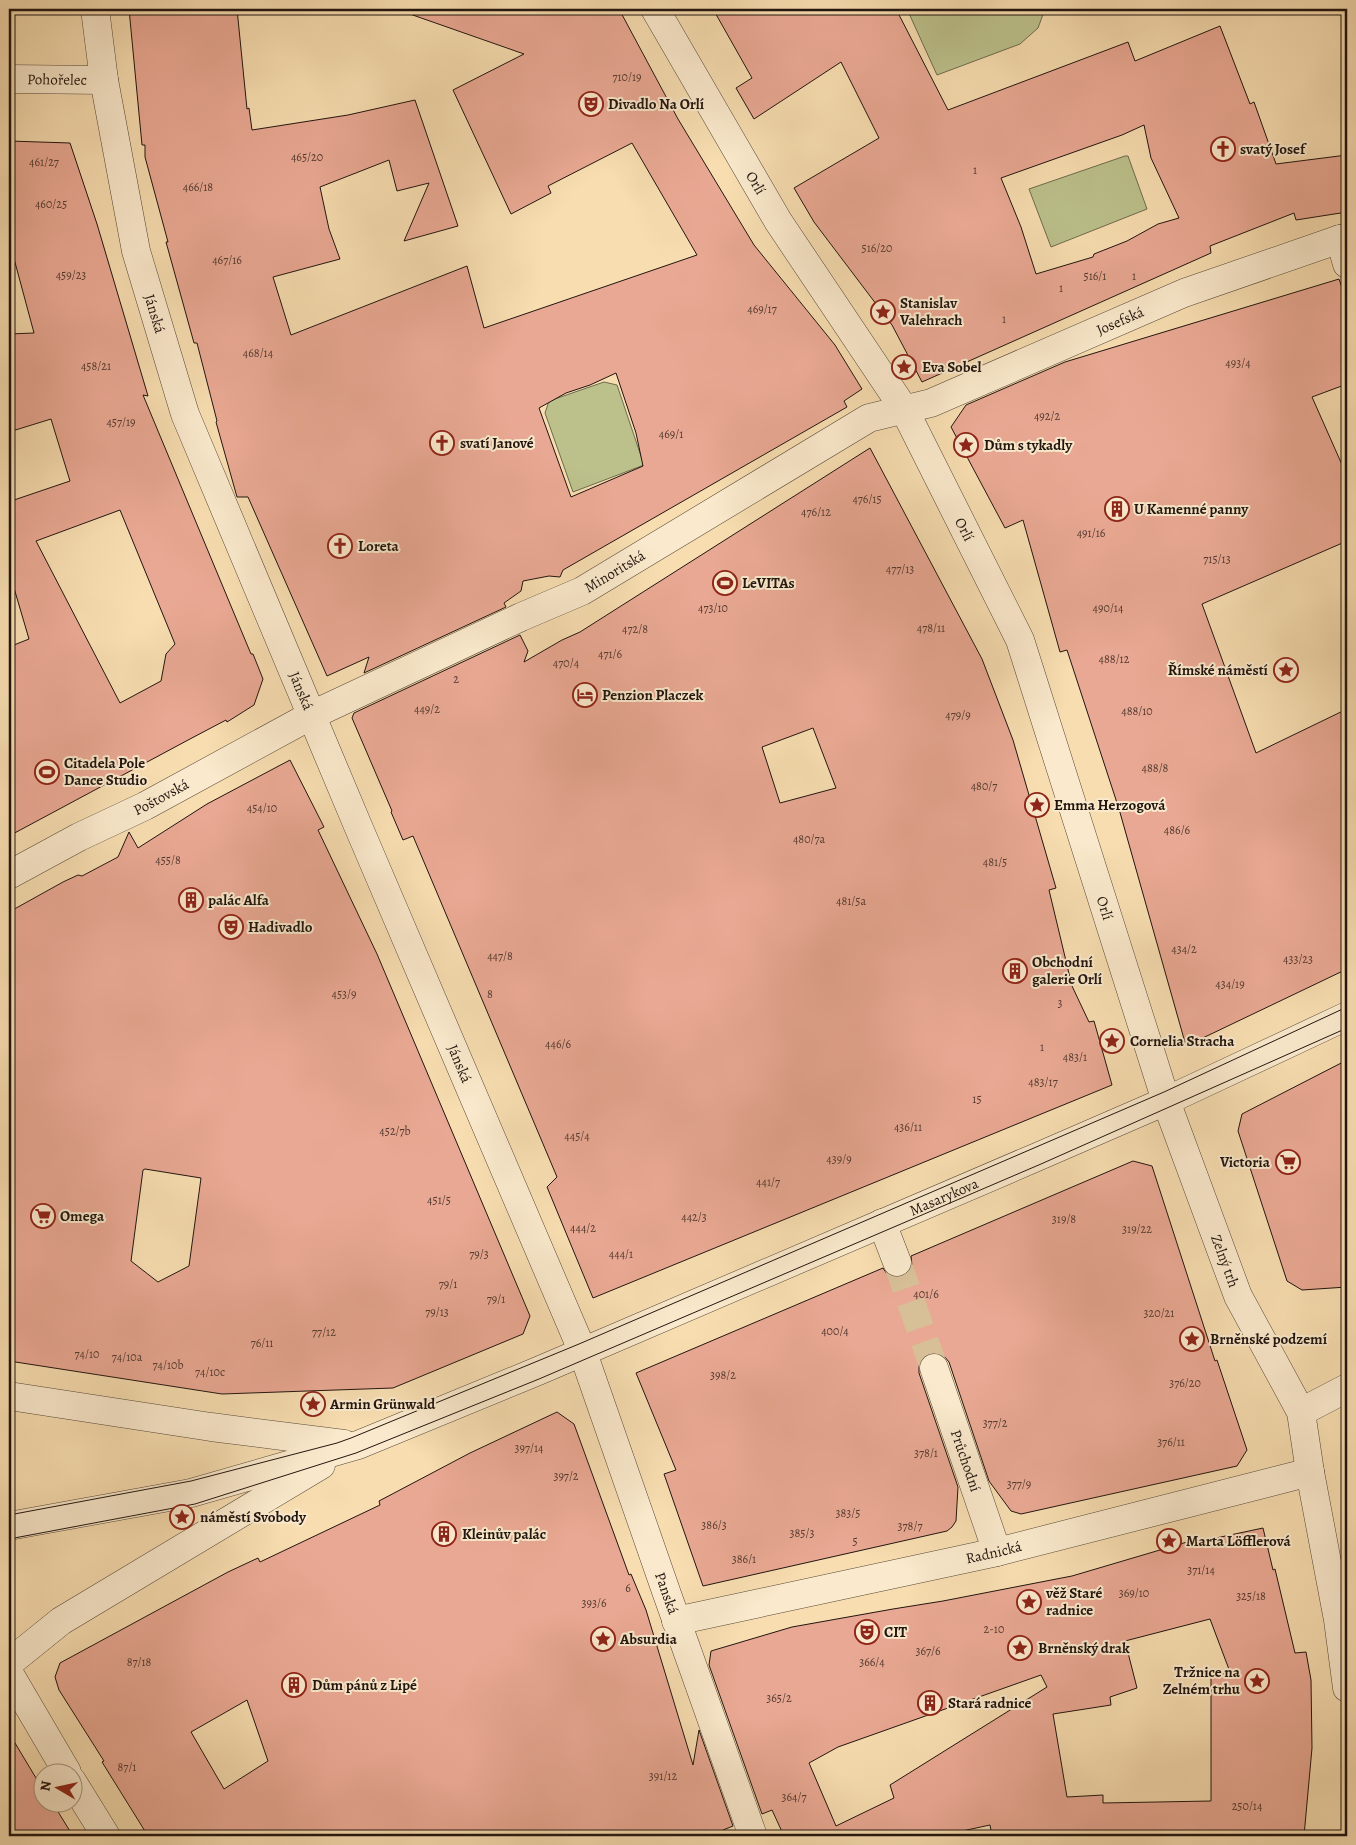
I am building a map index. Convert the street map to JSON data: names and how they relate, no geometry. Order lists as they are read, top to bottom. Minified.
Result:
{"streets":{"street":["Pohořelec","Orlí","Jánská","Josefská","Minoritská","Poštovská","Masarykova","Zelný trh","Průchodní","Radnická","Panská"]},"crossings":[["Pohořelec","Jánská"],["Orlí","Josefská"],["Orlí","Minoritská"],["Orlí","Masarykova"],["Orlí","Zelný trh"],["Jánská","Minoritská"],["Jánská","Poštovská"],["Jánská","Masarykova"],["Jánská","Panská"],["Josefská","Minoritská"],["Minoritská","Poštovská"],["Masarykova","Zelný trh"],["Masarykova","Panská"],["Zelný trh","Radnická"],["Průchodní","Radnická"],["Radnická","Panská"]],"places":{"theatre":["Divadlo Na Orlí","Hadivadlo","CIT"],"church":["svatý Josef","svatí Janové","Loreta"],"place":["Stanislav Valehrach","Eva Sobel","Dům s tykadly","Římské náměstí","Emma Herzogová","Cornelia Stracha","Brněnské podzemí","Armin Grünwald","náměstí Svobody","Marta Löfflerová","věž Staré radnice","Absurdia","Brněnský drak","Tržnice na Zelném trhu"],"building":["U Kamenné panny","palác Alfa","Obchodní galerie Orlí","Kleinův palác","Dům pánů z Lipé","Stará radnice"],"sports":["LeVITAs","Citadela Pole Dance Studio"],"hotel":["Penzion Placzek"],"supermarket":["Victoria","Omega"]},"house_numbers":["710/19","465/20","461/27","1","466/18","460/25","516/20","467/16","459/23","516/1","1","1","469/17","1","468/14","493/4","458/21","492/2","457/19","469/1","476/15","476/12","491/16","715/13","477/13","473/10","490/14","478/11","472/8","471/6","488/12","470/4","2","449/2","488/10","479/9","488/8","480/7","454/10","486/6","480/7a","455/8","481/5","481/5a","434/2","447/8","433/23","434/19","453/9","8","3","446/6","1","483/1","483/17","15","436/11","452/7b","445/4","439/9","441/7","451/5","442/3","319/8","444/2","319/22","79/3","444/1","79/1","401/6","79/1","79/13","320/21","400/4","77/12","76/11","74/10","74/10a","74/10b","74/10c","398/2","376/20","377/2","376/11","397/14","378/1","397/2","377/9","383/5","386/3","378/7","385/3","5","386/1","371/14","6","369/10","325/18","393/6","2-10","367/6","87/18","366/4","365/2","87/1","391/12","364/7","250/14"],"north":"left"}
